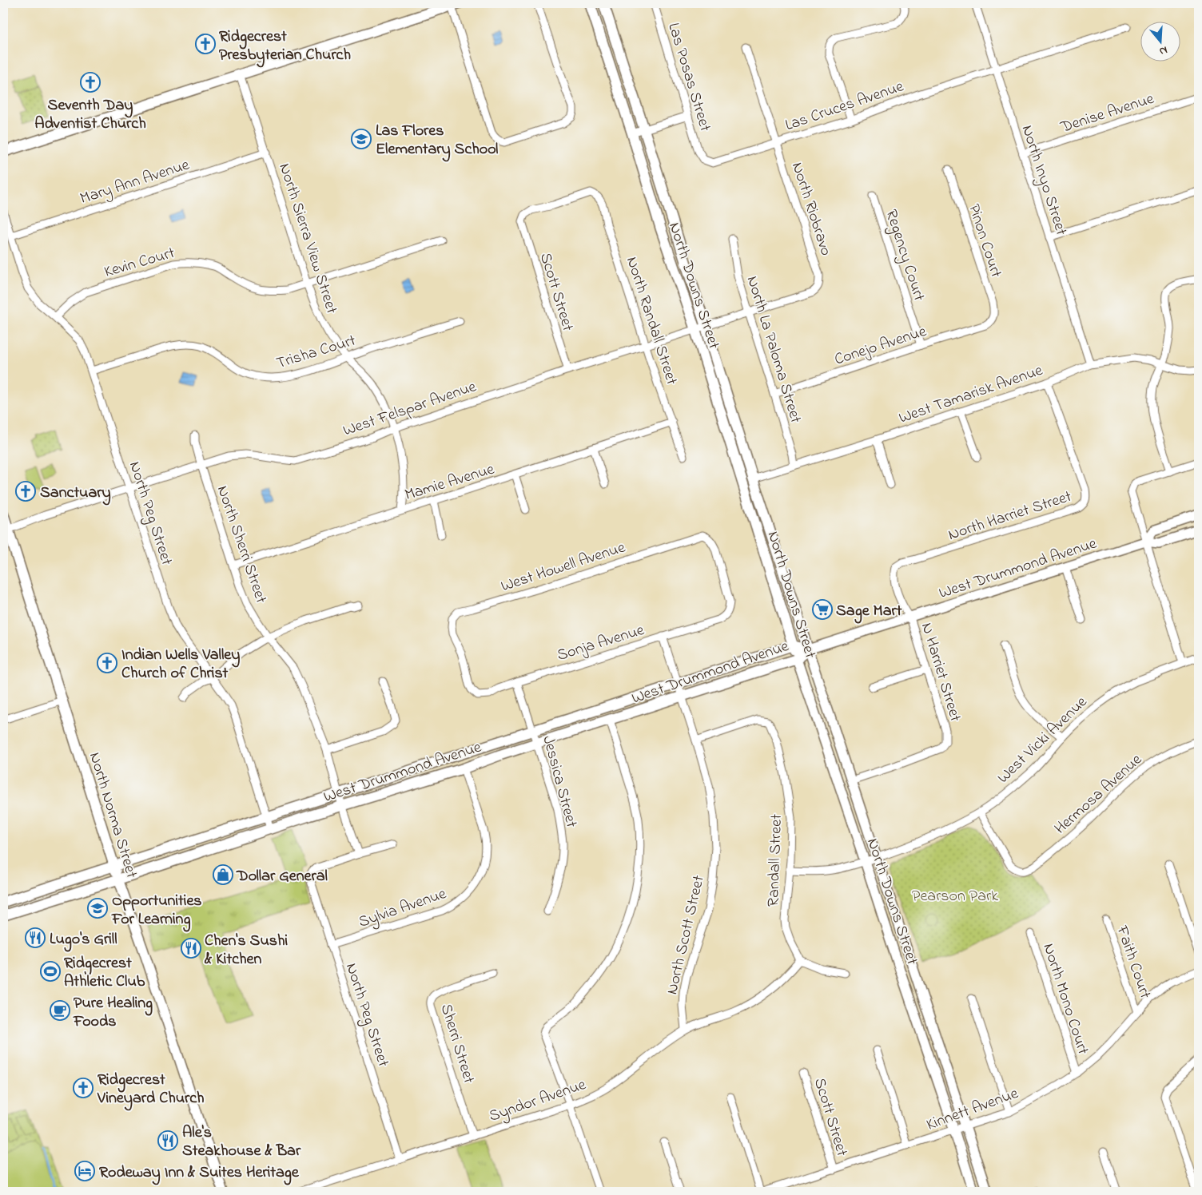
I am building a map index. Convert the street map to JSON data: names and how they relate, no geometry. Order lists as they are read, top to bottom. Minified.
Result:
{"streets":{"main road":["North Downs Street","West Drummond Avenue","North Norma Street"],"street":["Las Posas Street","Las Cruces Avenue","Denise Avenue","North Inyo Street","Mary Ann Avenue","North Riobravo","North Sierra View Street","Pinon Court","Regency Court","Kevin Court","Scott Street","North Randall Street","Conejo Avenue","North La Paloma Street","Trisha Court","West Tamarisk Avenue","West Felspar Avenue","Mamie Avenue","North Peg Street","North Harriet Street","North Sherri Street","West Howell Avenue","Sonja Avenue","N Harriet Street","West Vicki Avenue","Jessica Street","Hermosa Avenue","Randall Street","Sylvia Avenue","North Scott Street","Faith Court","North Mono Court","Sherri Street","Syndor Avenue","Kinnett Avenue"]},"crossings":[["Las Posas Street","Las Cruces Avenue"],["Las Cruces Avenue","North Inyo Street"],["Las Cruces Avenue","North Riobravo"],["Denise Avenue","North Inyo Street"],["North Inyo Street","West Tamarisk Avenue"],["Mary Ann Avenue","North Sierra View Street"],["Mary Ann Avenue","North Peg Street"],["North Riobravo","West Felspar Avenue"],["North Sierra View Street","Kevin Court"],["North Sierra View Street","Trisha Court"],["North Sierra View Street","West Felspar Avenue"],["North Sierra View Street","Mamie Avenue"],["Pinon Court","Conejo Avenue"],["Regency Court","Conejo Avenue"],["Kevin Court","North Peg Street"],["North Downs Street","West Tamarisk Avenue"],["North Downs Street","West Felspar Avenue"],["North Downs Street","West Drummond Avenue"],["North Downs Street","N Harriet Street"],["North Downs Street","West Vicki Avenue"],["North Downs Street","Kinnett Avenue"],["Scott Street","North Randall Street"],["Scott Street","West Felspar Avenue"],["Scott Street","Kinnett Avenue"],["North Randall Street","West Felspar Avenue"],["North Randall Street","Mamie Avenue"],["Conejo Avenue","North La Paloma Street"],["North La Paloma Street","West Tamarisk Avenue"],["North La Paloma Street","West Felspar Avenue"],["Trisha Court","North Peg Street"],["West Tamarisk Avenue","North Harriet Street"],["West Felspar Avenue","North Peg Street"],["West Felspar Avenue","North Sherri Street"],["West Felspar Avenue","North Norma Street"],["Mamie Avenue","North Sherri Street"],["North Peg Street","North Sherri Street"],["North Peg Street","West Drummond Avenue"],["North Peg Street","Sylvia Avenue"],["North Peg Street","Syndor Avenue"],["North Harriet Street","West Drummond Avenue"],["North Harriet Street","N Harriet Street"],["North Sherri Street","West Drummond Avenue"],["West Howell Avenue","Sonja Avenue"],["West Drummond Avenue","N Harriet Street"],["West Drummond Avenue","Jessica Street"],["West Drummond Avenue","North Norma Street"],["West Drummond Avenue","Sylvia Avenue"],["West Drummond Avenue","North Scott Street"],["Sonja Avenue","Jessica Street"],["Sonja Avenue","North Scott Street"],["West Vicki Avenue","Hermosa Avenue"],["West Vicki Avenue","Randall Street"],["Randall Street","North Scott Street"],["Randall Street","Syndor Avenue"],["North Scott Street","Syndor Avenue"],["Faith Court","Kinnett Avenue"],["North Mono Court","Kinnett Avenue"],["Sherri Street","Syndor Avenue"]],"parks":["Pearson Park"],"places":{"church":["Ridgecrest Presbyterian Church","Seventh Day Adventist Church","Sanctuary","Indian Wells Valley Church of Christ","Ridgecrest Vineyard Church"],"school or university":["Las Flores Elementary School","Opportunities For Learning"],"supermarket":["Sage Mart"],"shop":["Dollar General"],"restaurant":["Lugo's Grill","Chen's Sushi & Kitchen","Ale's Steakhouse & Bar"],"sports":["Ridgecrest Athletic Club"],"cafe":["Pure Healing Foods"],"hotel":["Rodeway Inn & Suites Heritage"]},"north":"bottom"}
